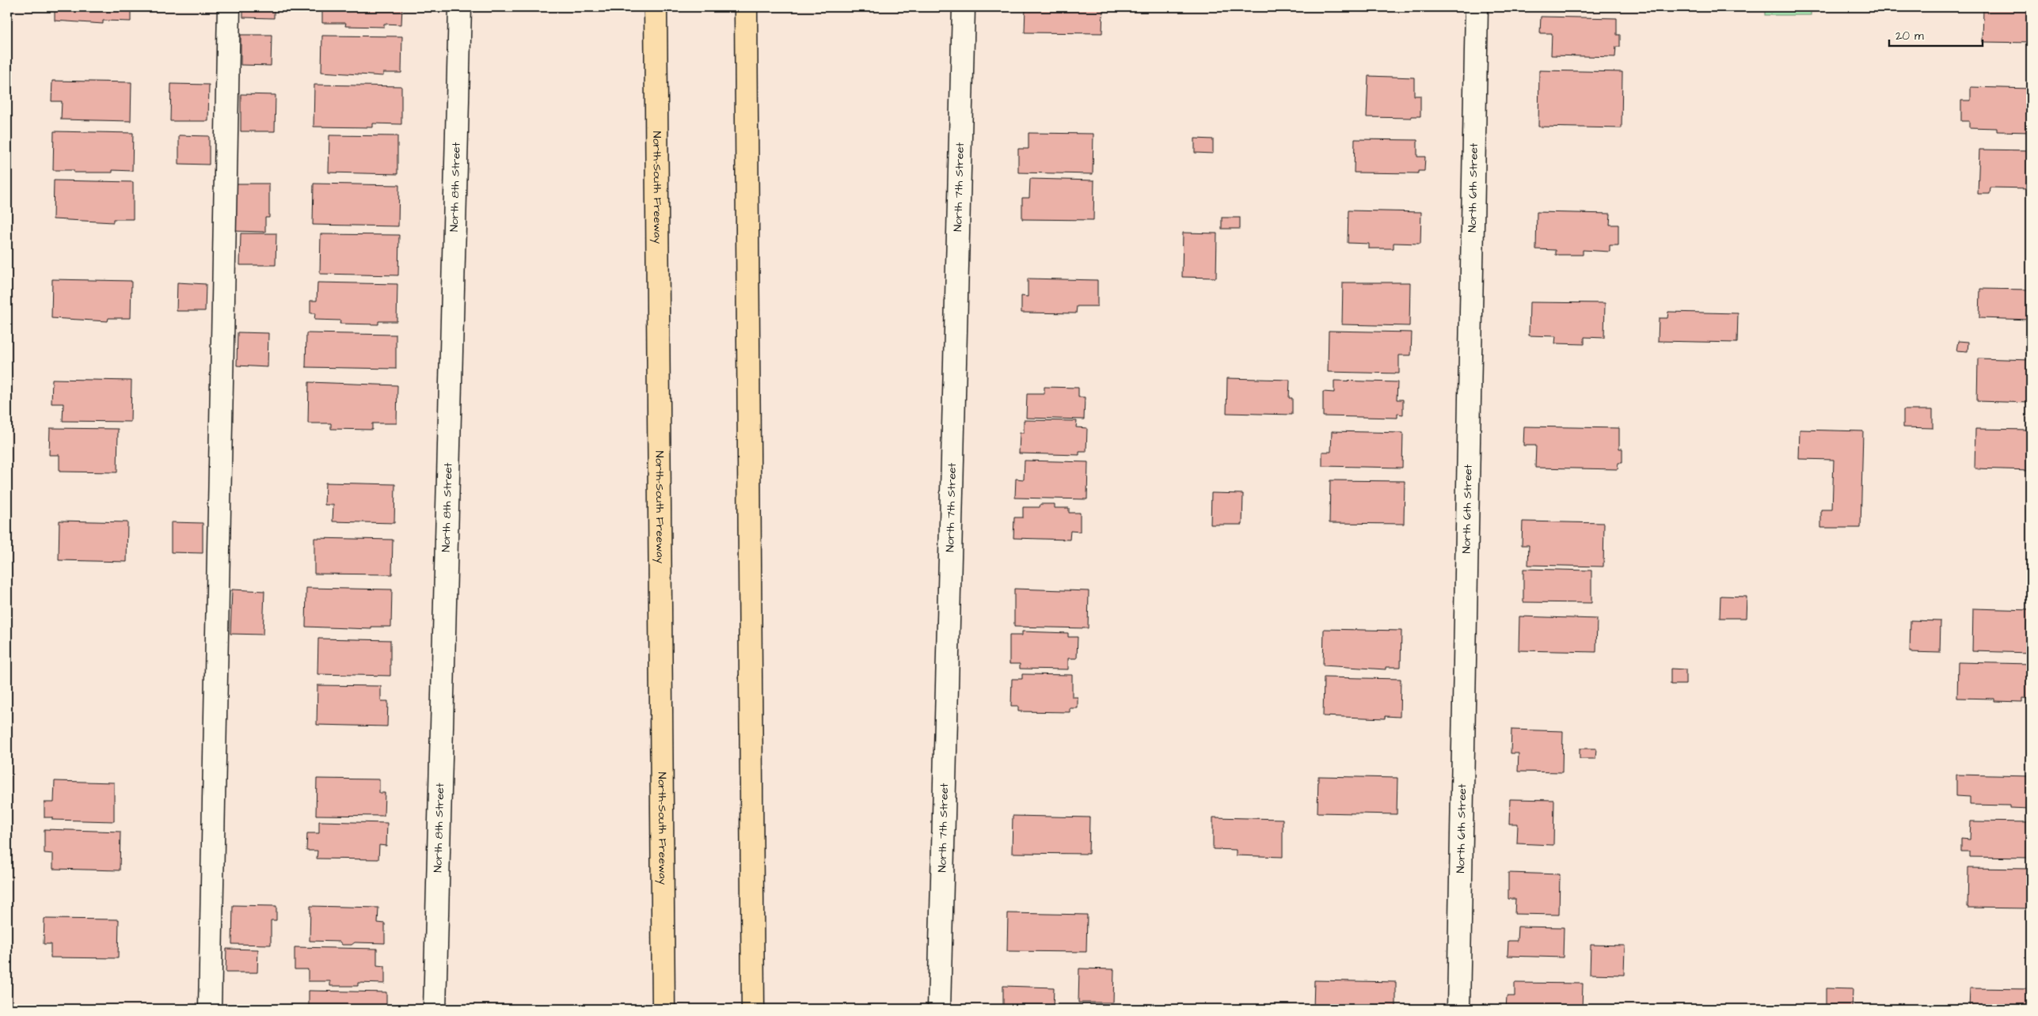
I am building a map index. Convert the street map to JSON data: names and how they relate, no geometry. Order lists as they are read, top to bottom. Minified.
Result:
{"streets":{"highway":["North-South Freeway"],"street":["North 8th Street","North 7th Street","North 6th Street"]},"scale_bar":"20 m"}
